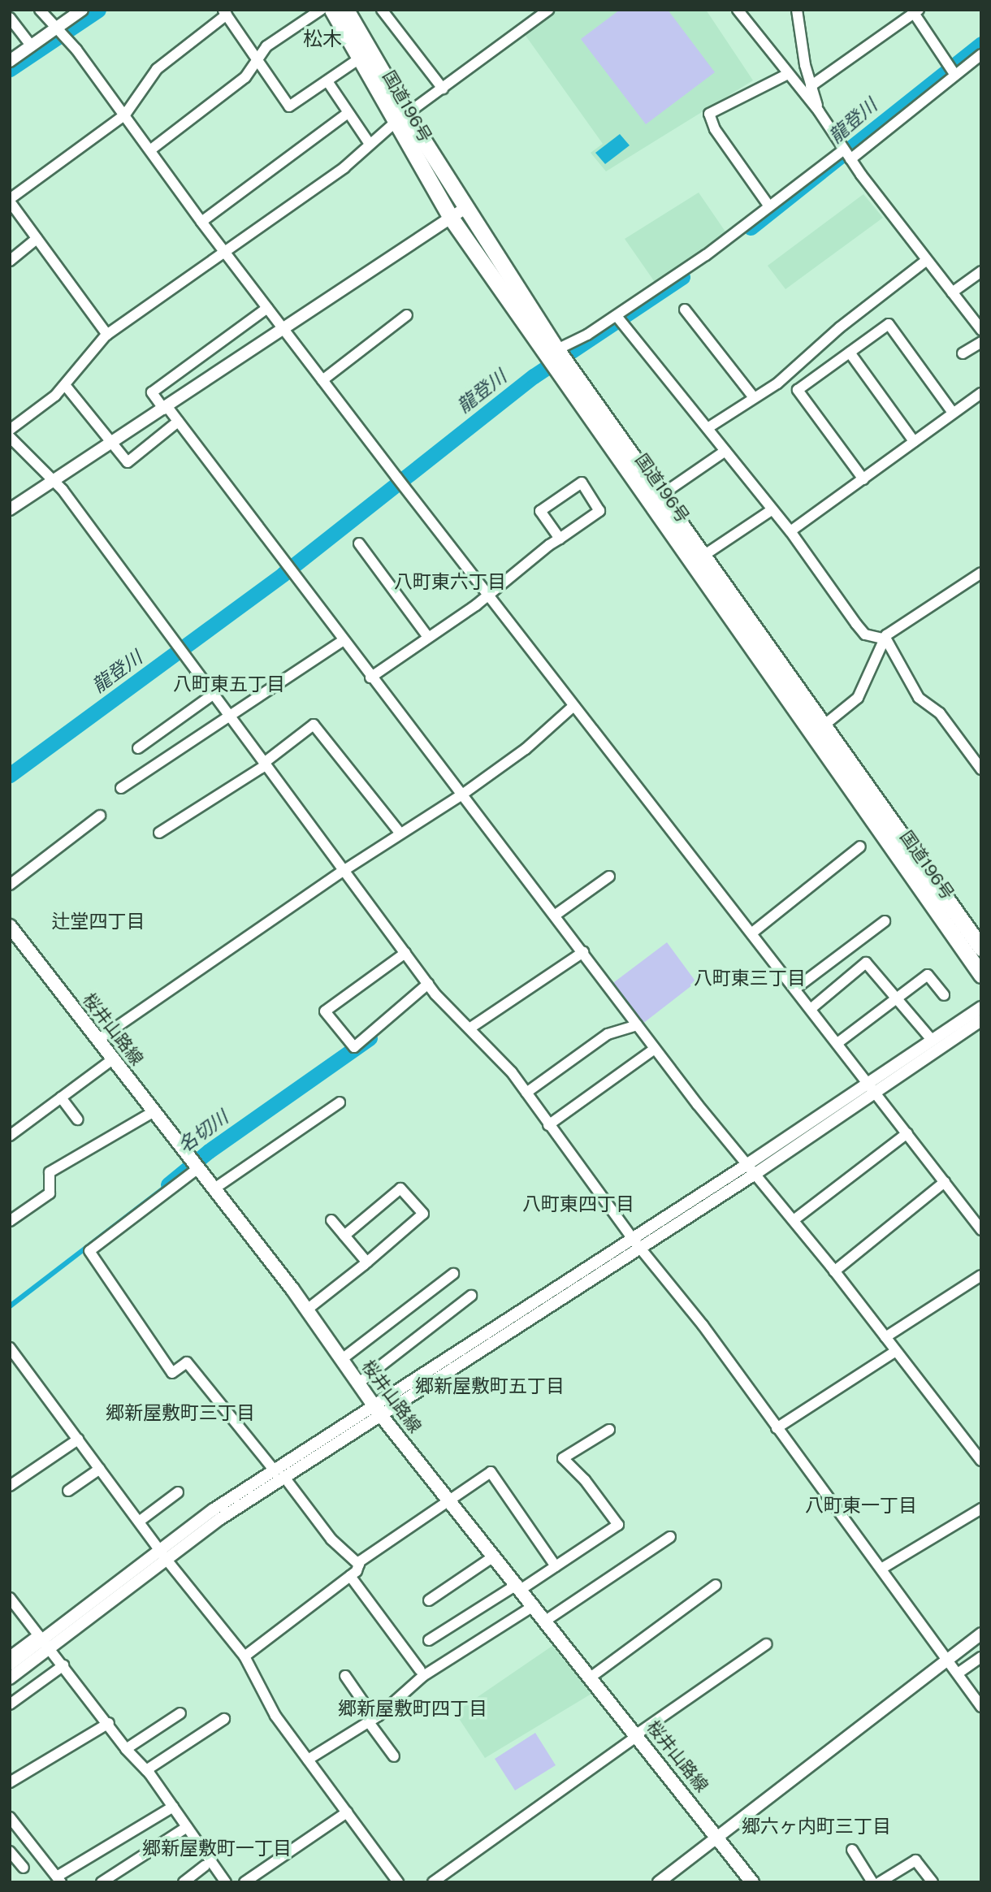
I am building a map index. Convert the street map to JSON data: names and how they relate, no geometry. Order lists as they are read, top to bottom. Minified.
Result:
{"streets":{"highway":["国道196号"],"main road":["桜井山路線"]},"districts":["松木","八町東六丁目","八町東五丁目","辻堂四丁目","八町東三丁目","八町東四丁目","郷新屋敷町五丁目","郷新屋敷町三丁目","八町東一丁目","郷新屋敷町四丁目","郷六ヶ内町三丁目","郷新屋敷町一丁目"],"water":["龍登川","名切川"]}
